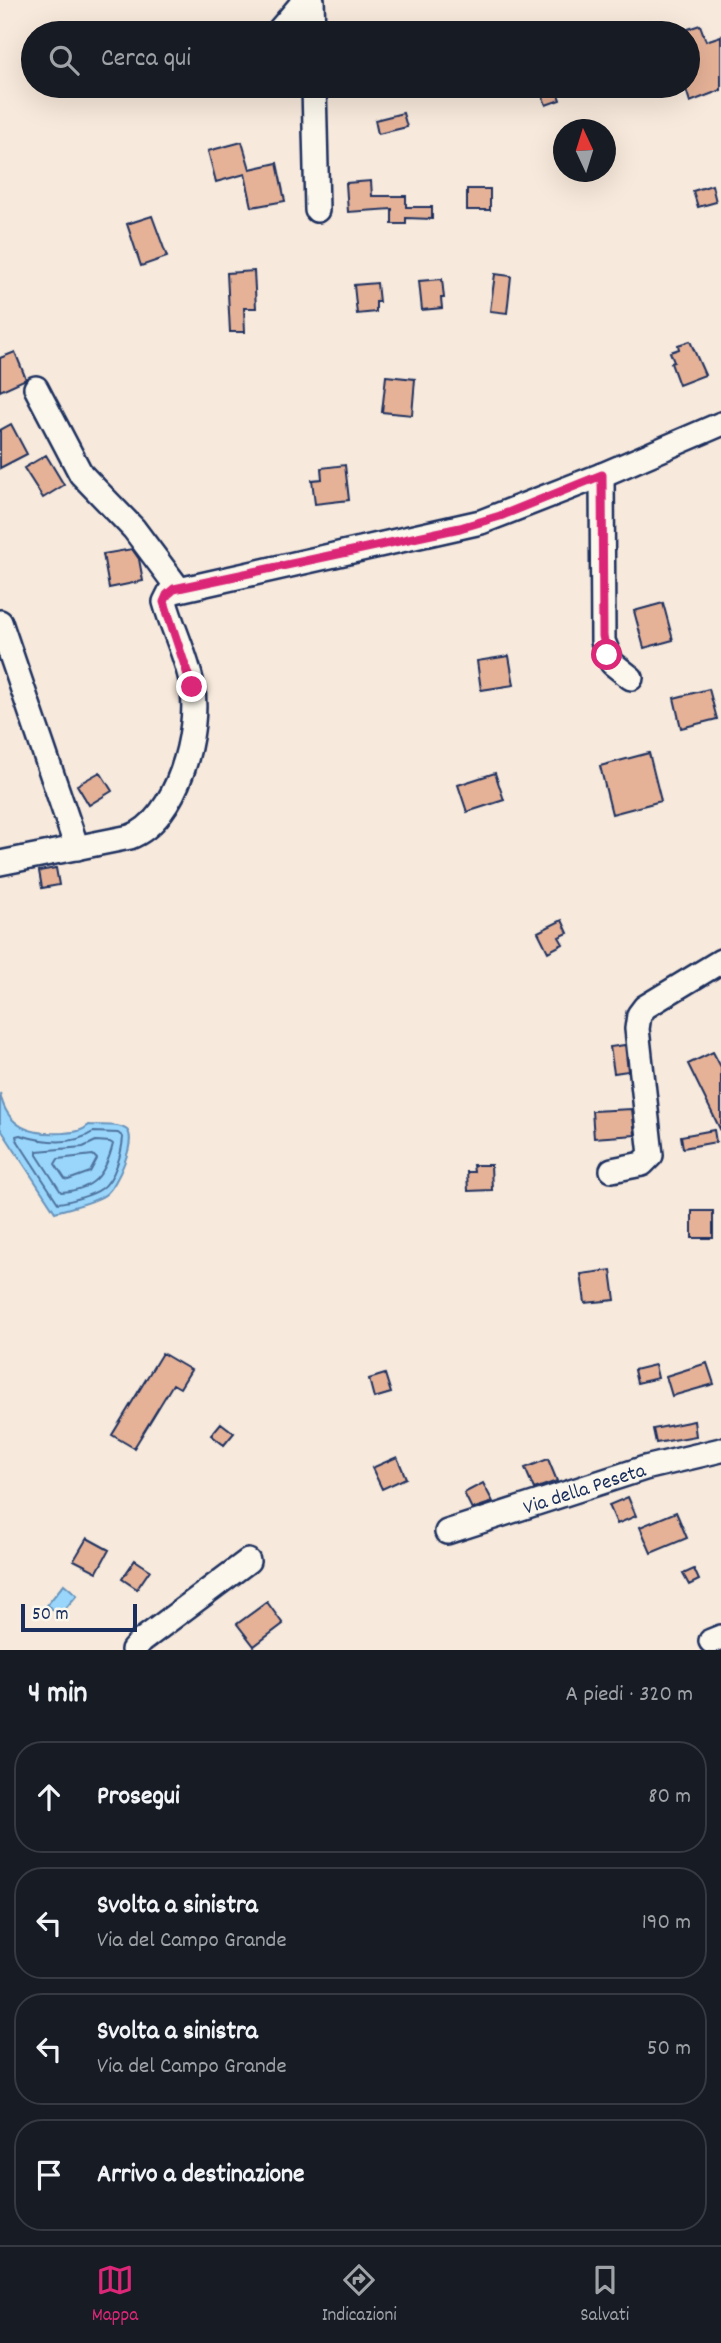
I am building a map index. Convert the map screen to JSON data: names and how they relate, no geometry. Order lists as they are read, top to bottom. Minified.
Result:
{"streets":{"street":["Via della Peseta"]},"scale_bar":"50 m","north":"top","page":{"search":"Cerca qui","scale":"50 m","heading":["4 min","A piedi · 320 m"],"list":[["Prosegui","80 m"],["Svolta a sinistra","Via del Campo Grande","190 m"],["Svolta a sinistra","Via del Campo Grande","50 m"],"Arrivo a destinazione"],"nav":["Mappa","Indicazioni","Salvati"]}}
